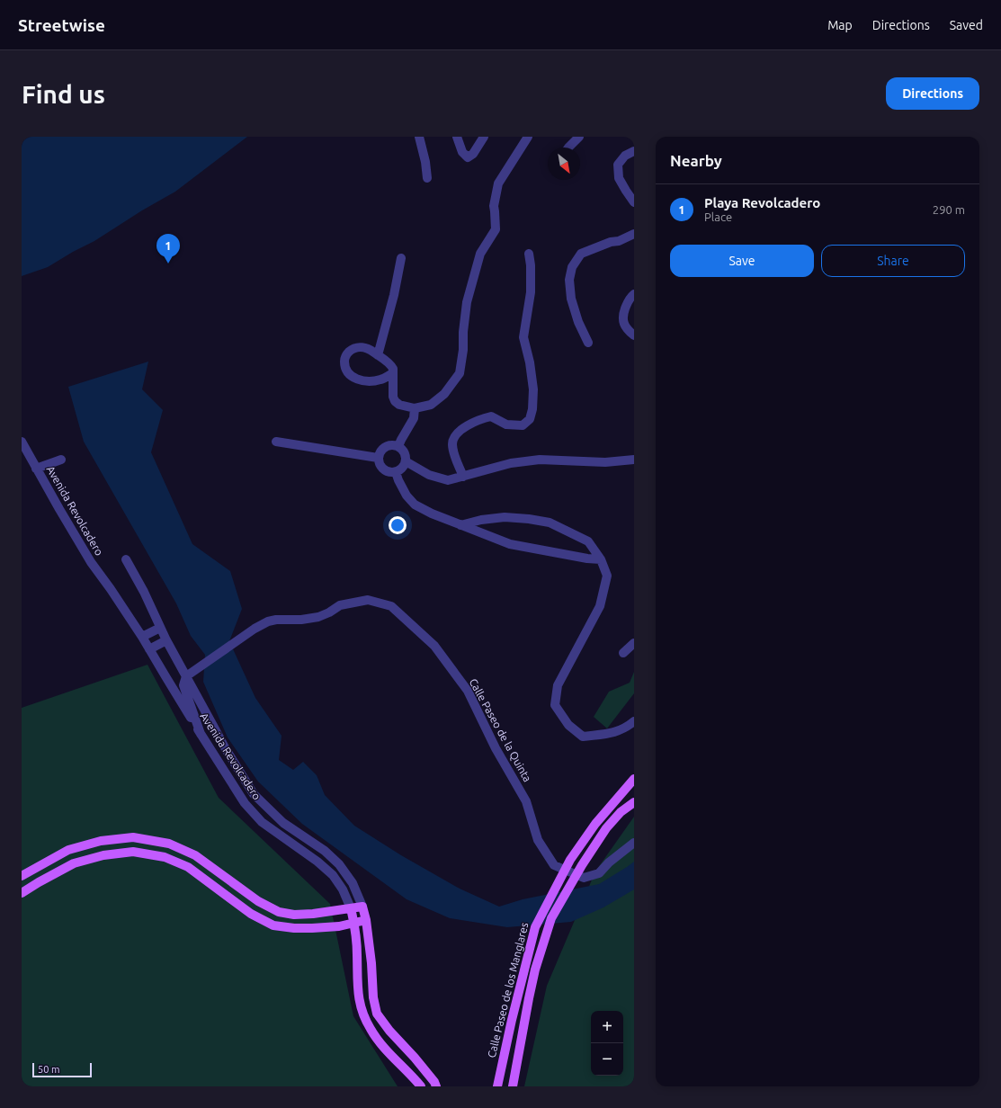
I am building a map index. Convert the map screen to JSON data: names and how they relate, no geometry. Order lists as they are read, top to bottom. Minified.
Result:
{"streets":{"main road":["Avenida Revolcadero","Calle Paseo de los Manglares"],"street":["Calle Paseo de la Quinta"]},"crossings":[["Avenida Revolcadero","Calle Paseo de la Quinta"]],"scale_bar":"50 m","north":"bottom right","page":{"header":"Streetwise","nav":["Map","Directions","Saved"],"buttons":["Directions",["Save","Share"]],"title":"Find us","heading":"Nearby","list":[{"mark":"1","name":"Playa Revolcadero","note":"Place","value":"290 m"}],"pins":"1","map_buttons":["+","−"],"scale":"50 m"}}
